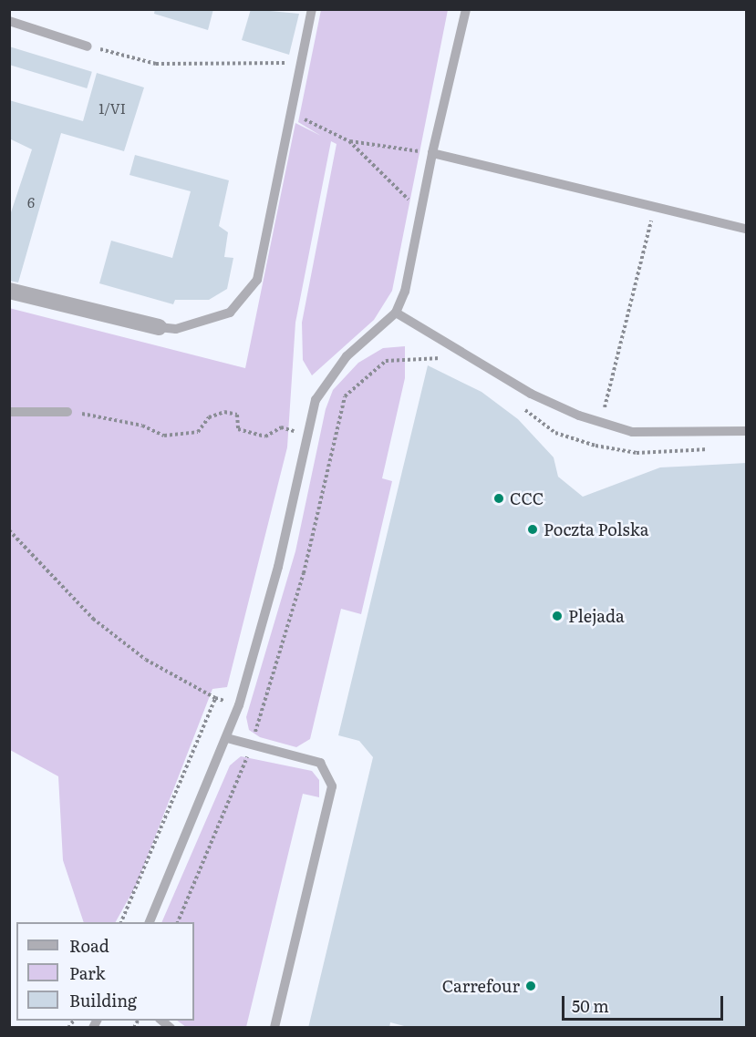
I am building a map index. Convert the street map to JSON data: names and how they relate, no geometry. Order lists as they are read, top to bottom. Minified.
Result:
{"places":["CCC","Poczta Polska","Plejada","Carrefour"],"house_numbers":["1/VI","6"],"legend":["Road","Park","Building"],"scale_bar":"50 m"}
